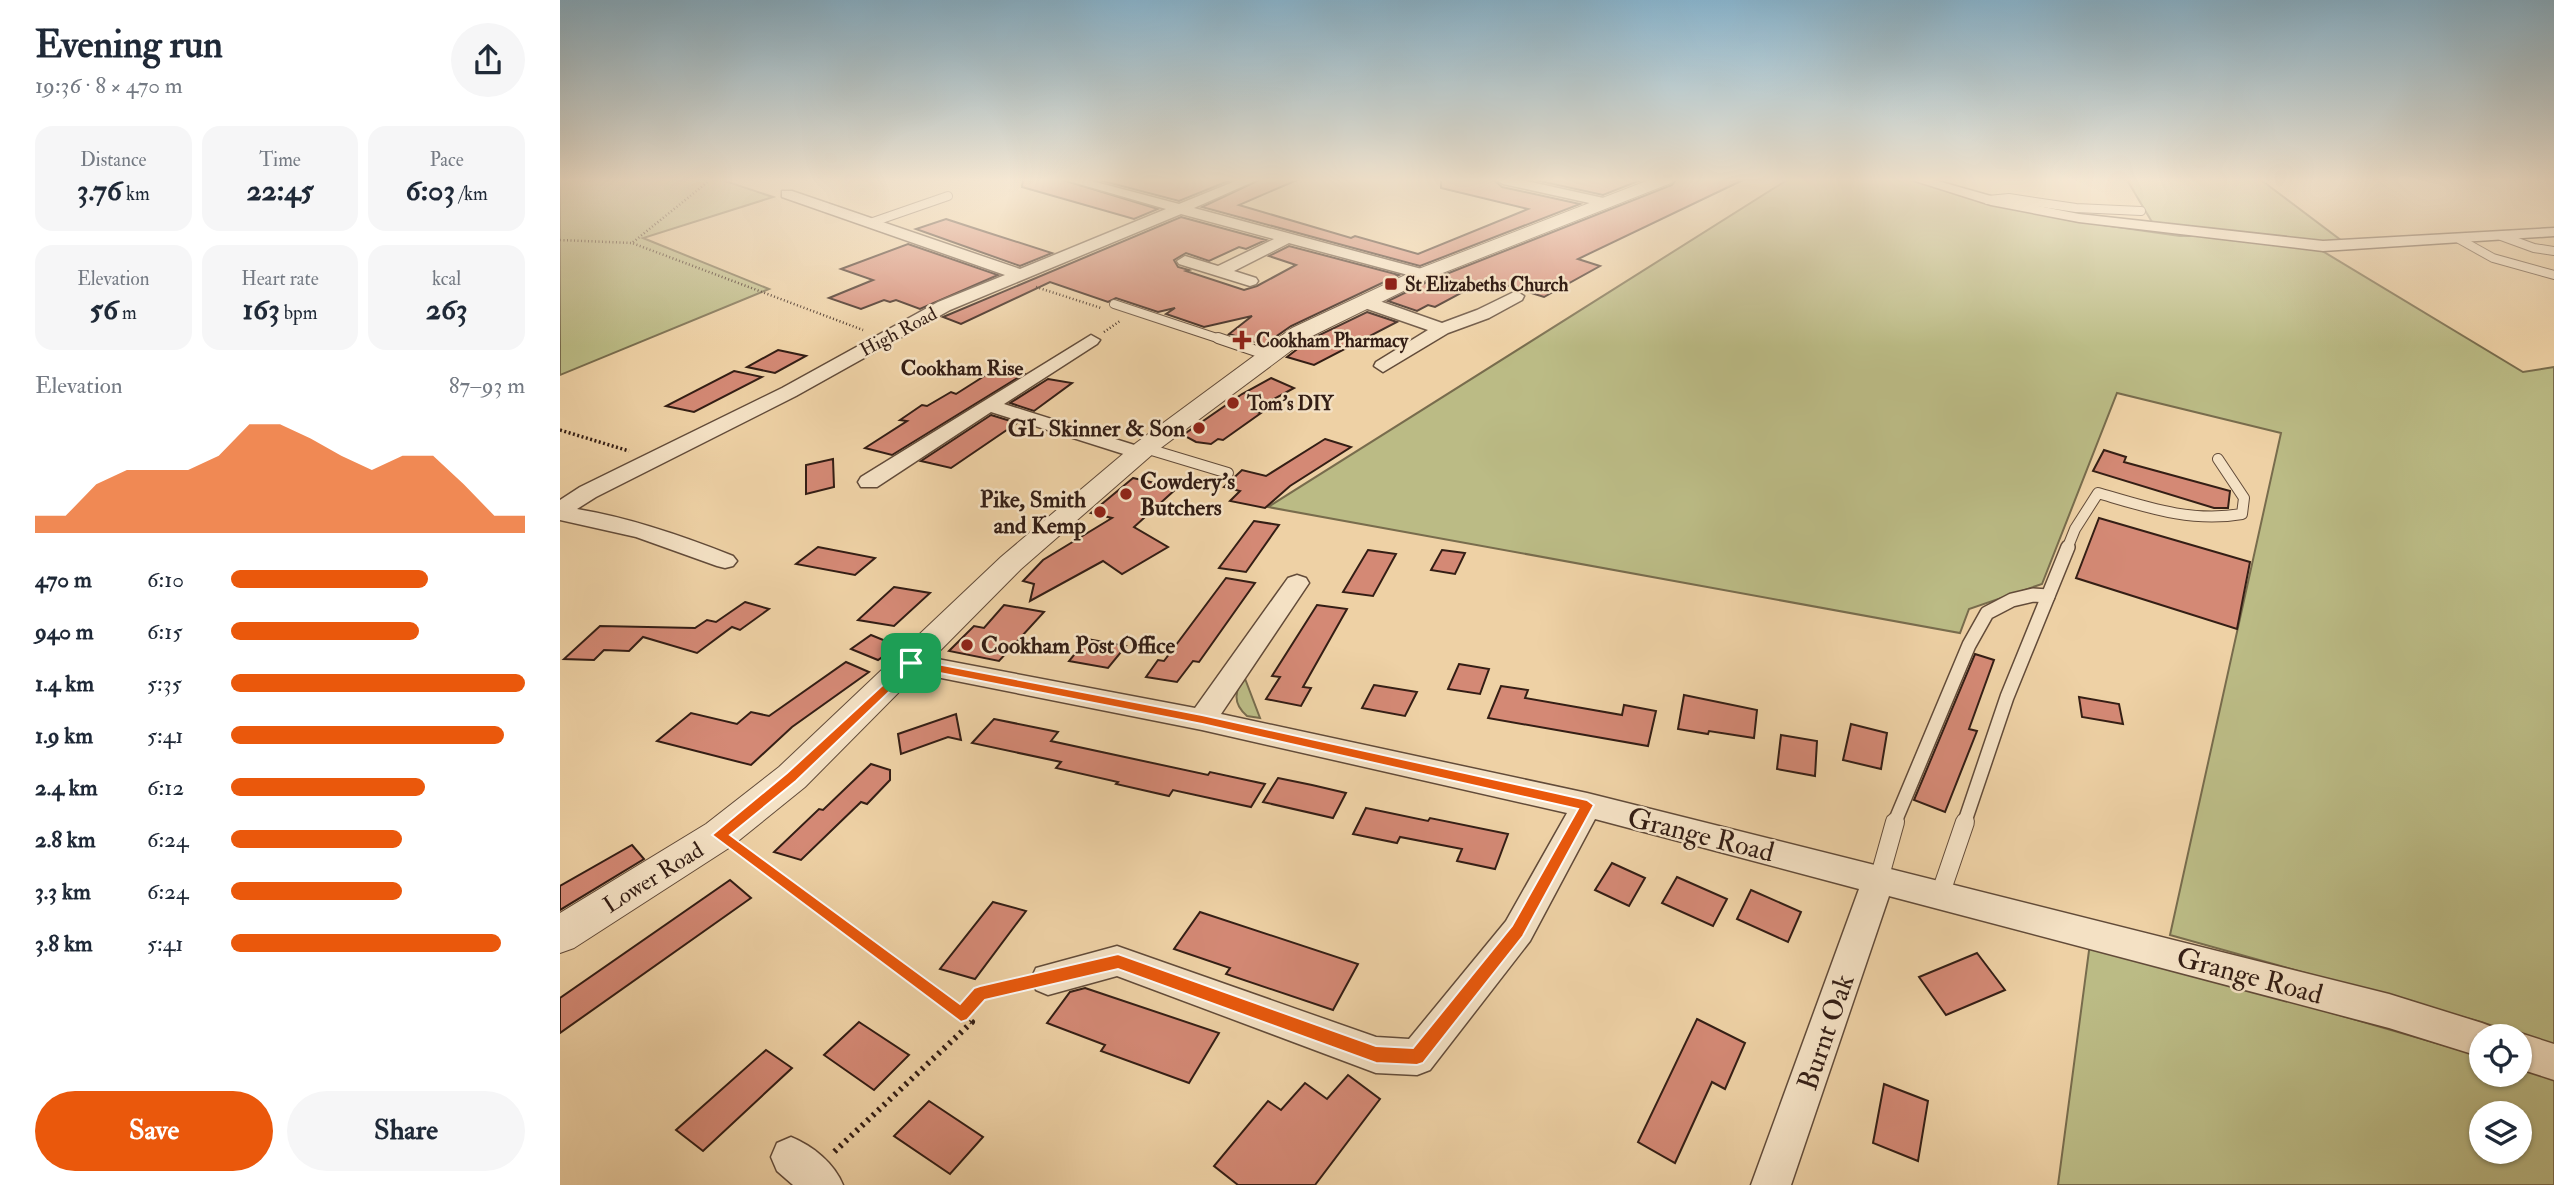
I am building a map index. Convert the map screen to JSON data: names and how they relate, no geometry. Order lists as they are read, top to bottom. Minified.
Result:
{"streets":{"street":["High Road","Grange Road","Lower Road","Burnt Oak"]},"crossings":[["Grange Road","Lower Road"],["Grange Road","Burnt Oak"]],"districts":["Cookham Rise"],"places":{"transit":["St Elizabeths Church"],"health":["Cookham Pharmacy"],"other":["Tom's DIY","GL Skinner & Son","Cowdery's Butchers","Pike, Smith and Kemp","Cookham Post Office"]},"page":{"heading":["Evening run","19:36 · 8 × 470 m"],"stats":[["Distance","3.76 km"],["Time","22:45"],["Pace","6:03 /km"],["Elevation","56 m"],["Heart rate","163 bpm"],["kcal","263"]],"chart":["Elevation","87–93 m"],"list":[{"name":"470 m","note":"6:10"},{"name":"940 m","note":"6:15"},{"name":"1.4 km","note":"5:35"},{"name":"1.9 km","note":"5:41"},{"name":"2.4 km","note":"6:12"},{"name":"2.8 km","note":"6:24"},{"name":"3.3 km","note":"6:24"},{"name":"3.8 km","note":"5:41"}],"buttons":["Save","Share"]}}
